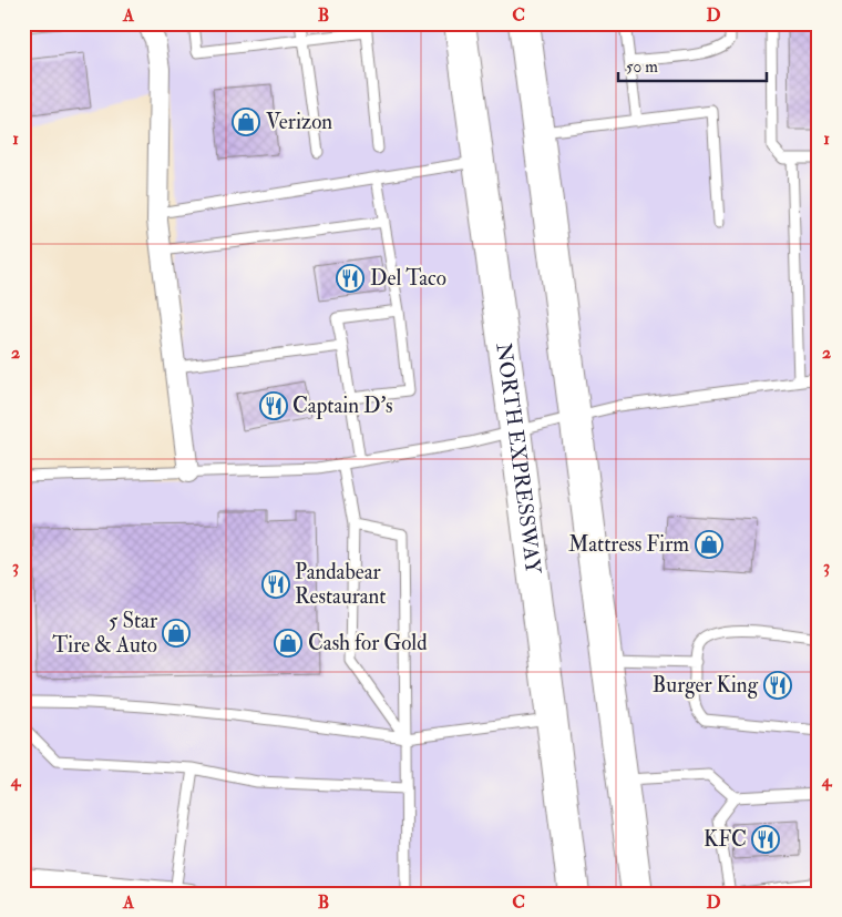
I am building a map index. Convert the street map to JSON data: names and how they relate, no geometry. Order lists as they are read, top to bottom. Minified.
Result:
{"streets":{"highway":["NORTH EXPRESSWAY"]},"places":{"shop":["Verizon","Mattress Firm","5 Star Tire & Auto","Cash for Gold"],"restaurant":["Del Taco","Captain D's","Pandabear Restaurant","Burger King","KFC"]},"scale_bar":"50 m","grid":{"columns":["A","B","C","D"],"rows":["1","2","3","4"]}}
